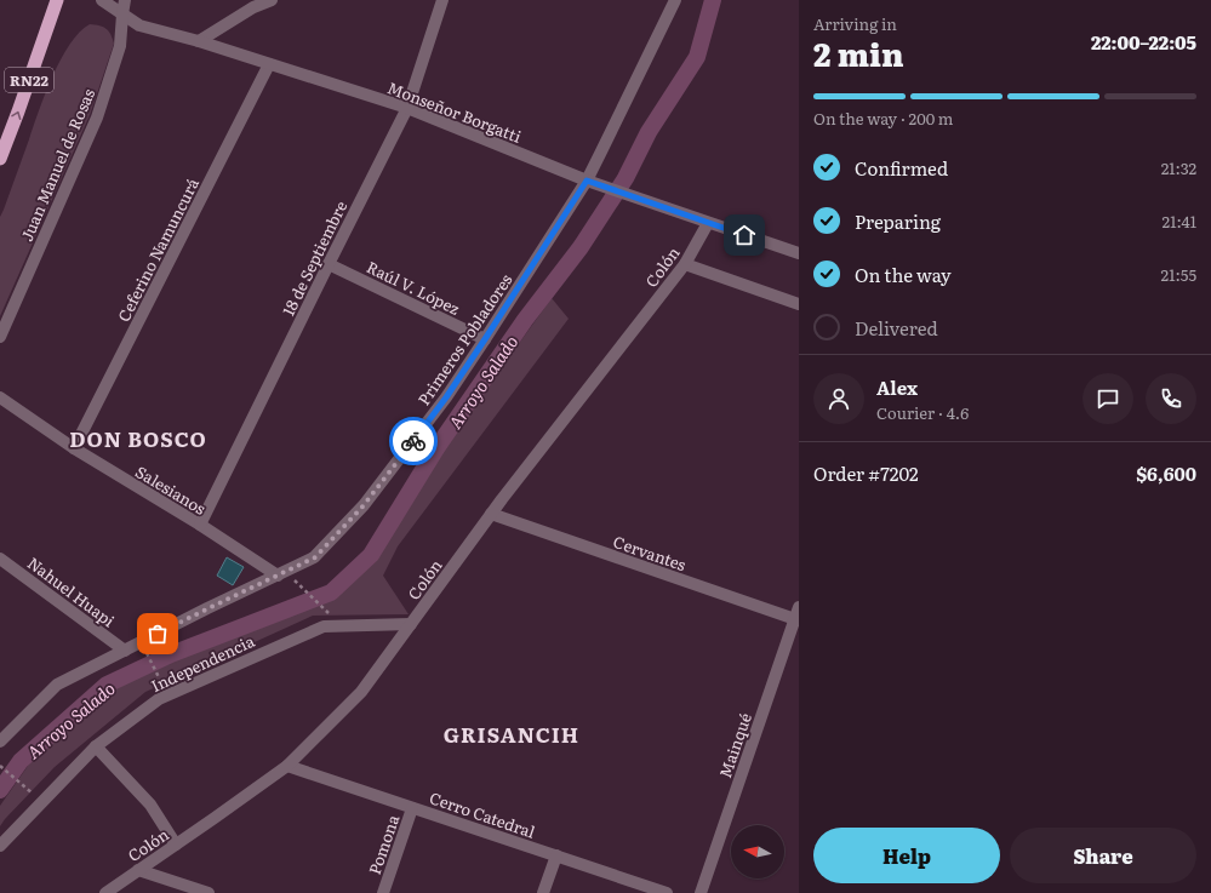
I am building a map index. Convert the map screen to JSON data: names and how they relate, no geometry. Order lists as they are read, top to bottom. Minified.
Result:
{"streets":{"highway":["RN22"],"street":["Monseñor Borgatti","Juan Manuel de Rosas","Ceferino Namuncurá","18 de Septiembre","Colón","Raúl V. López","Primeros Pobladores","Salesianos","Cervantes","Nahuel Huapi","Independencia","Mainqué","Cerro Catedral","Pomona"]},"crossings":[["Monseñor Borgatti","Juan Manuel de Rosas"],["Monseñor Borgatti","Ceferino Namuncurá"],["Monseñor Borgatti","18 de Septiembre"],["Monseñor Borgatti","Colón"],["Monseñor Borgatti","Primeros Pobladores"],["Ceferino Namuncurá","Salesianos"],["18 de Septiembre","Raúl V. López"],["18 de Septiembre","Salesianos"],["Colón","Cervantes"],["Colón","Independencia"],["Colón","Cerro Catedral"],["Raúl V. López","Primeros Pobladores"],["Primeros Pobladores","Salesianos"],["Primeros Pobladores","Nahuel Huapi"],["Cervantes","Mainqué"],["Cerro Catedral","Pomona"]],"districts":["DON BOSCO","GRISANCIH"],"water":["Arroyo Salado"],"north":"left","page":{"heading":["2 min","Arriving in","22:00–22:05"],"panel":["Alex","Courier · 4.6","Order #7202","$6,600"],"bar":"On the way · 200 m","list":[["Confirmed","21:32"],["Preparing","21:41"],["On the way","21:55"],"Delivered"],"buttons":["Help","Share"]}}
